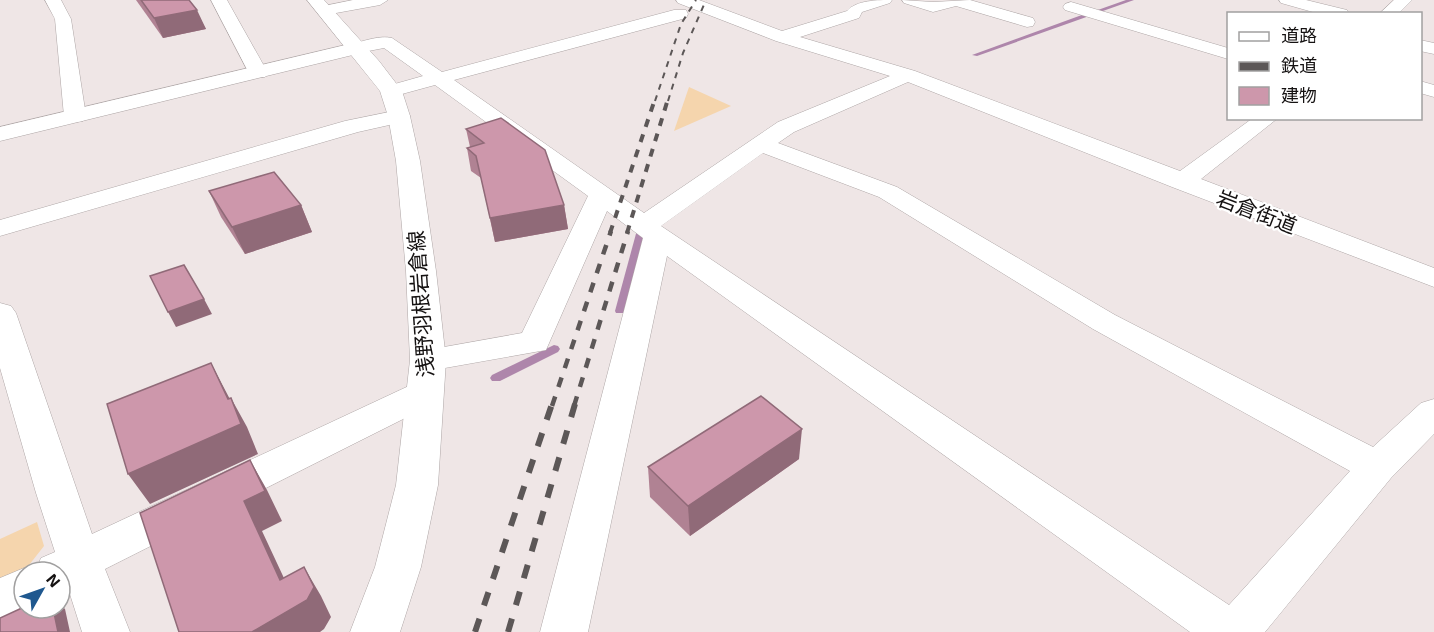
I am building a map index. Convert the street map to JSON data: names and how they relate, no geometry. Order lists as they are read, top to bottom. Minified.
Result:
{"streets":{"main road":["浅野羽根岩倉線"],"street":["岩倉街道"]},"legend":["道路","鉄道","建物"],"north":"top right"}
